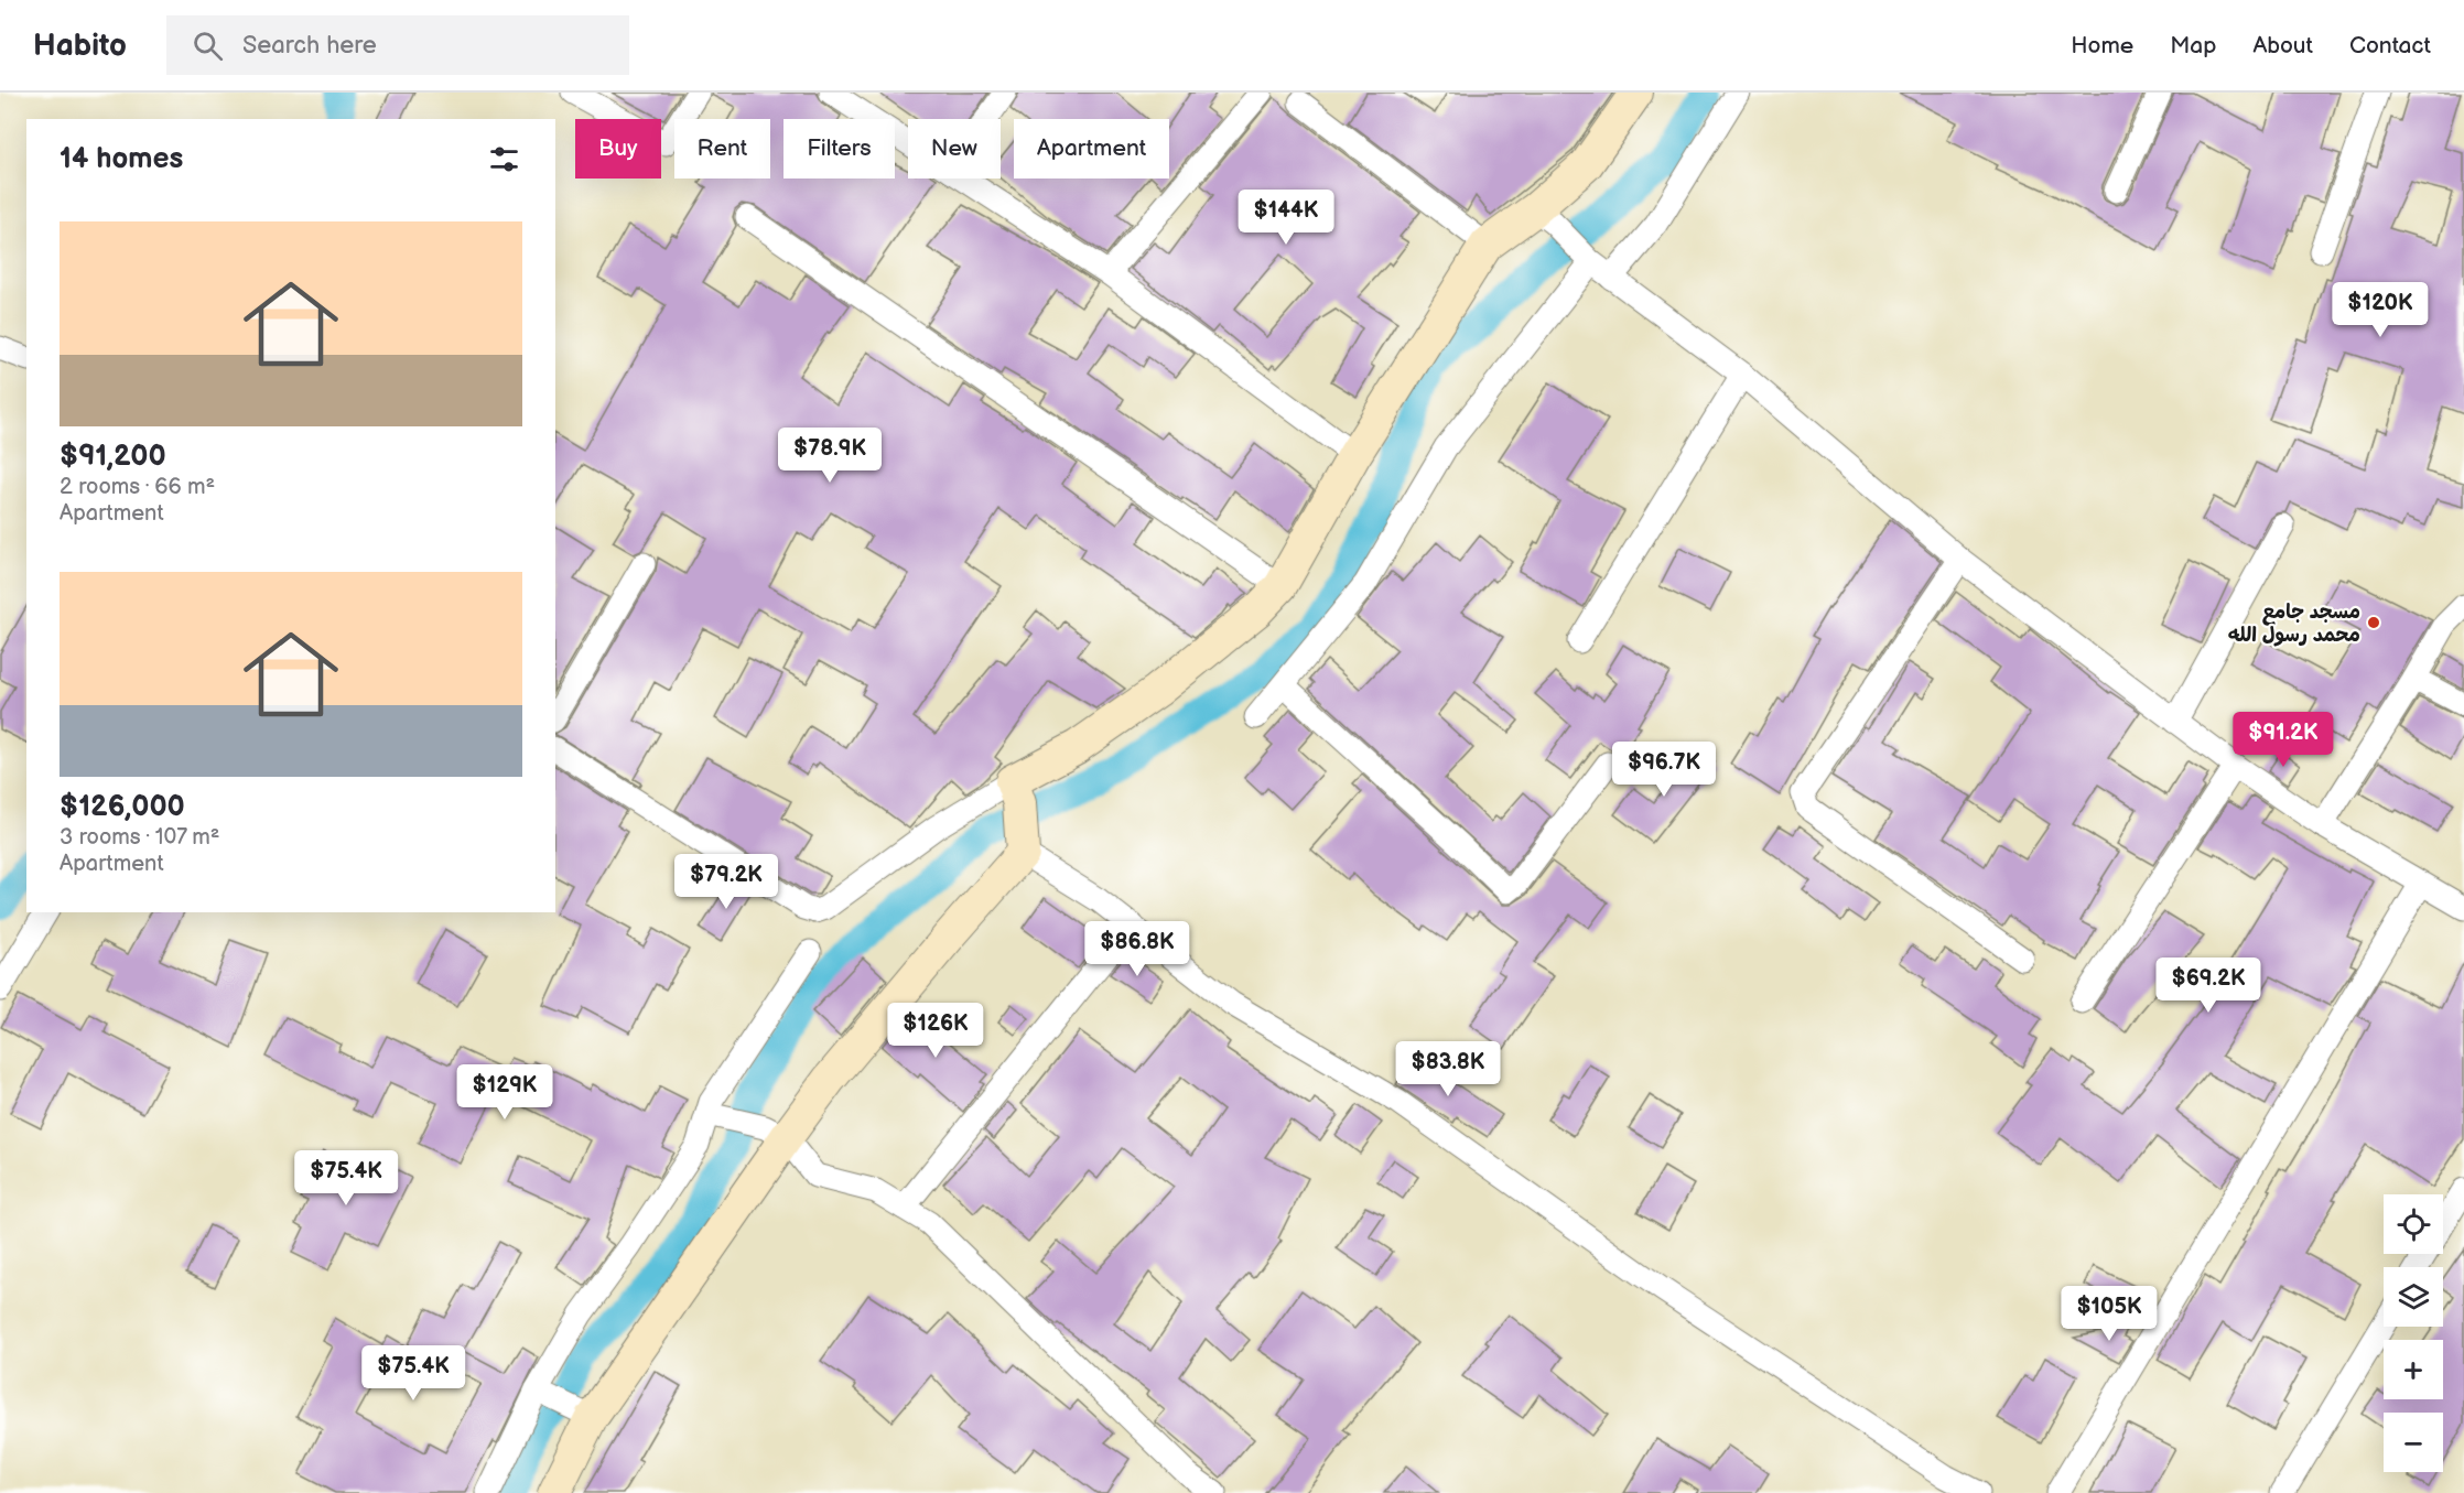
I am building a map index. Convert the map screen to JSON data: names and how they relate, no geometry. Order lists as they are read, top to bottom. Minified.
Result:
{"places":["مسجد جامع محمد رسول الله"],"page":{"header":"Habito","search":"Search here","nav":["Home","Map","About","Contact"],"chip":["Buy","Rent","Filters","New","Apartment"],"heading":"14 homes","price":["$144K","$120K","$78.9K","$91.2K","$96.7K","$79.2K","$86.8K","$69.2K","$126K","$83.8K","$129K","$75.4K","$105K","$75.4K"],"list":[{"name":"$91,200","note":"2 rooms · 66 m² · Apartment"},{"name":"$126,000","note":"3 rooms · 107 m² · Apartment"}],"map_buttons":["+","−"]}}
